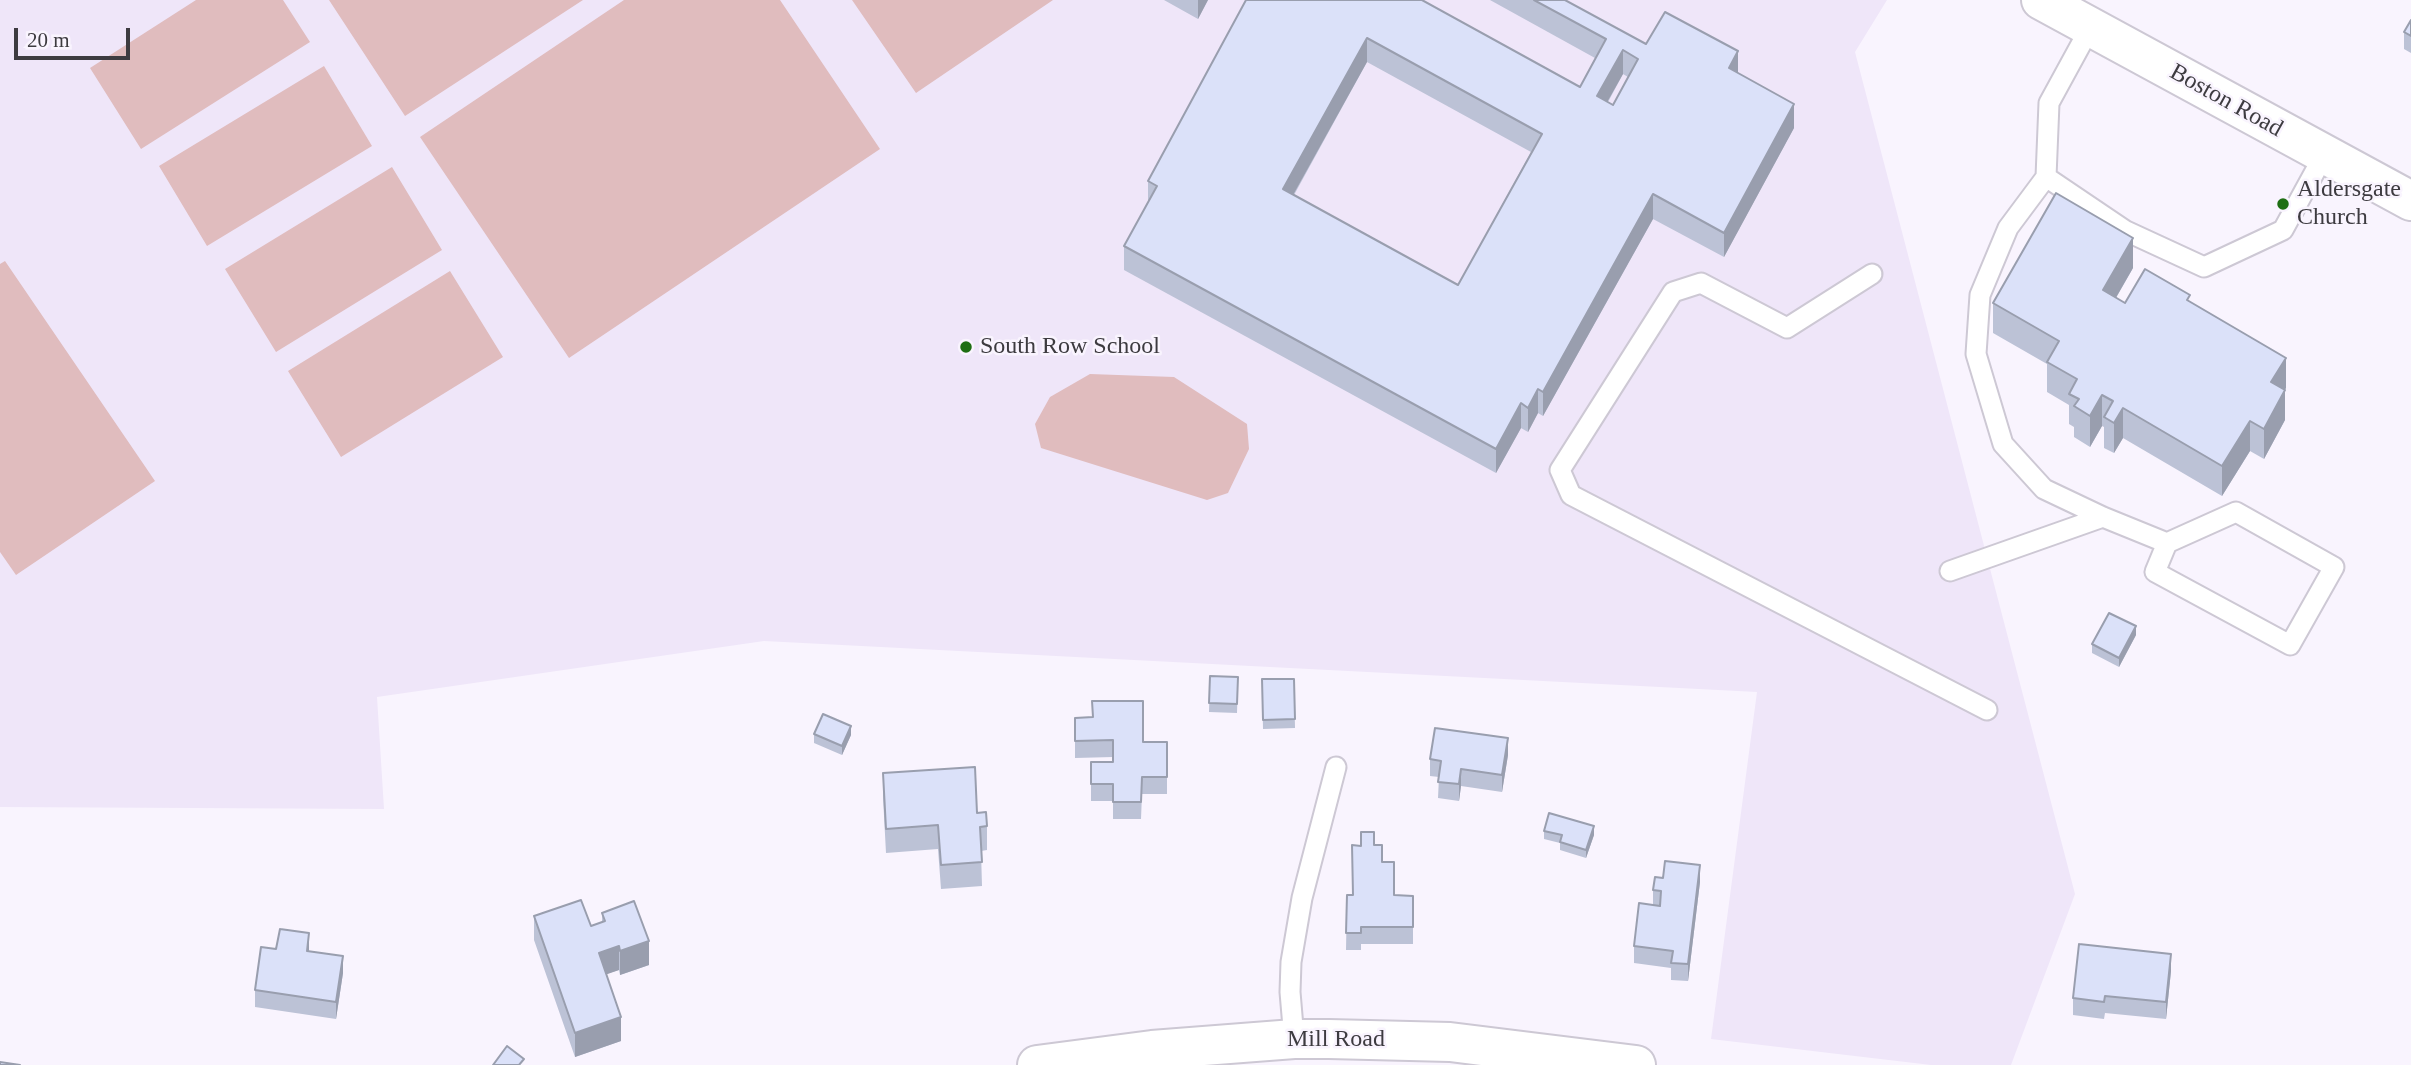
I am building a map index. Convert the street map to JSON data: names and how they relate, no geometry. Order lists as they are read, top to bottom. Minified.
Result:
{"streets":{"main road":["Boston Road","Mill Road"]},"places":["Aldersgate Church","South Row School"],"scale_bar":"20 m"}
